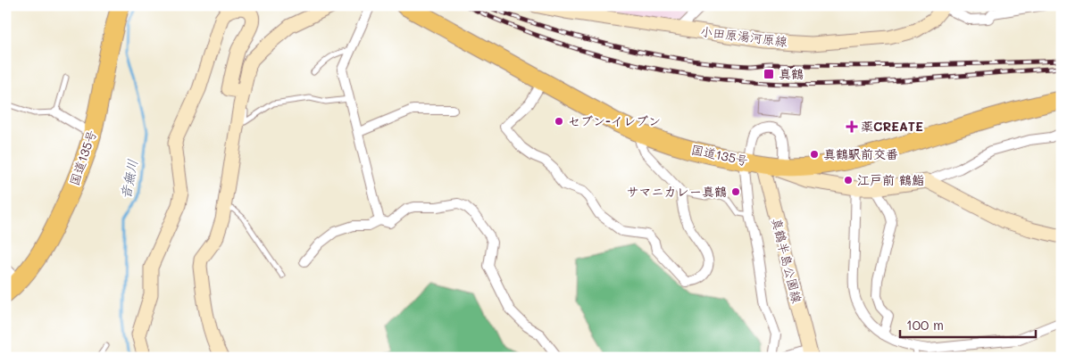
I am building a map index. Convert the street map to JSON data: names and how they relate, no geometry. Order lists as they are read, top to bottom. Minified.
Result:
{"streets":{"highway":["国道135号"],"street":["小田原湯河原線","真鶴半島公園線"]},"crossings":[["国道135号","真鶴半島公園線"]],"water":["音無川"],"places":{"transit":["真鶴"],"other":["セブン-イレブン","真鶴駅前交番","江戸前 鶴鮨","サマニカレー真鶴"],"health":["薬CREATE"]},"scale_bar":"100 m"}
